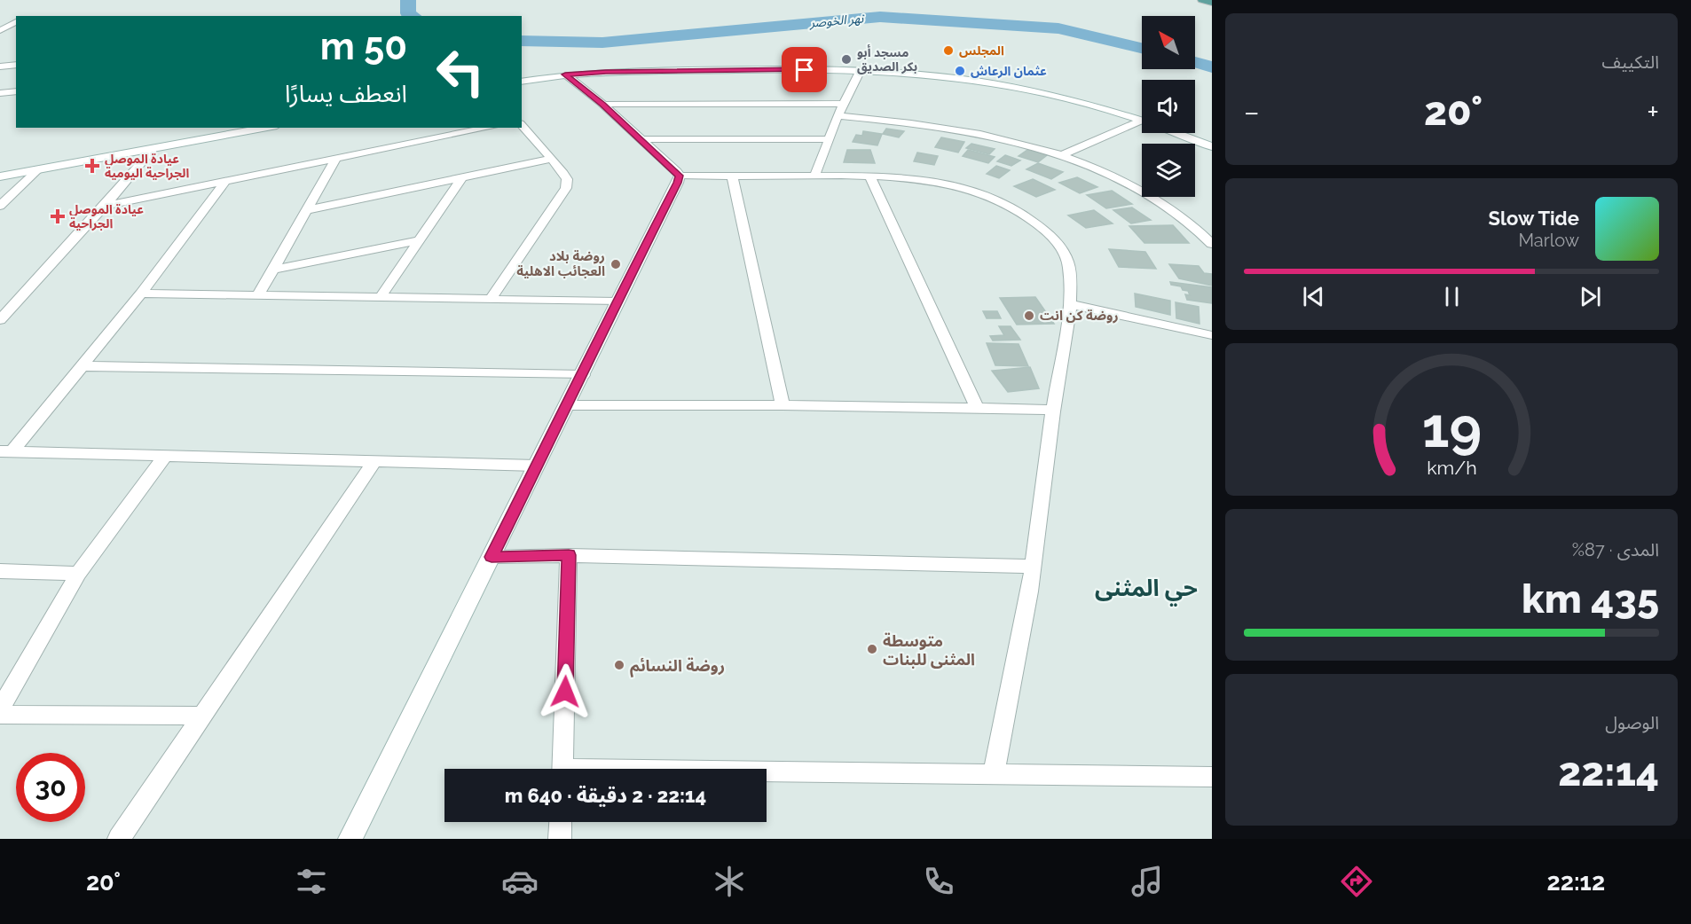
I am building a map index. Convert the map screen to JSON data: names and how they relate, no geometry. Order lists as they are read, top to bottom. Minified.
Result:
{"districts":["حي المثنى"],"water":["نهر الخوصر"],"places":{"other":["المجلس","مسجد أبو بكر الصديق","عثمان الرعاش","روضة بلاد العجائب الاهلية","روضة كن انت","متوسطة المثنى للبنات","روضة النسائم"],"health":["عيادة الموصل الجراحية اليومية","عيادة الموصل الجراحية"]},"north":"top left","page":{"tile":["التكييف",["المدى · 87%","435 km"],["الوصول","22:14"]],"turn":["50 m","انعطف يسارًا"],"heat":["−","20°","+"],"song":["Slow Tide","Marlow"],"limit":"30","trip":"22:14 · 2 دقيقة · 640 m","tabs":["22:12","20°"],"gauge":["19","km/h"]}}
